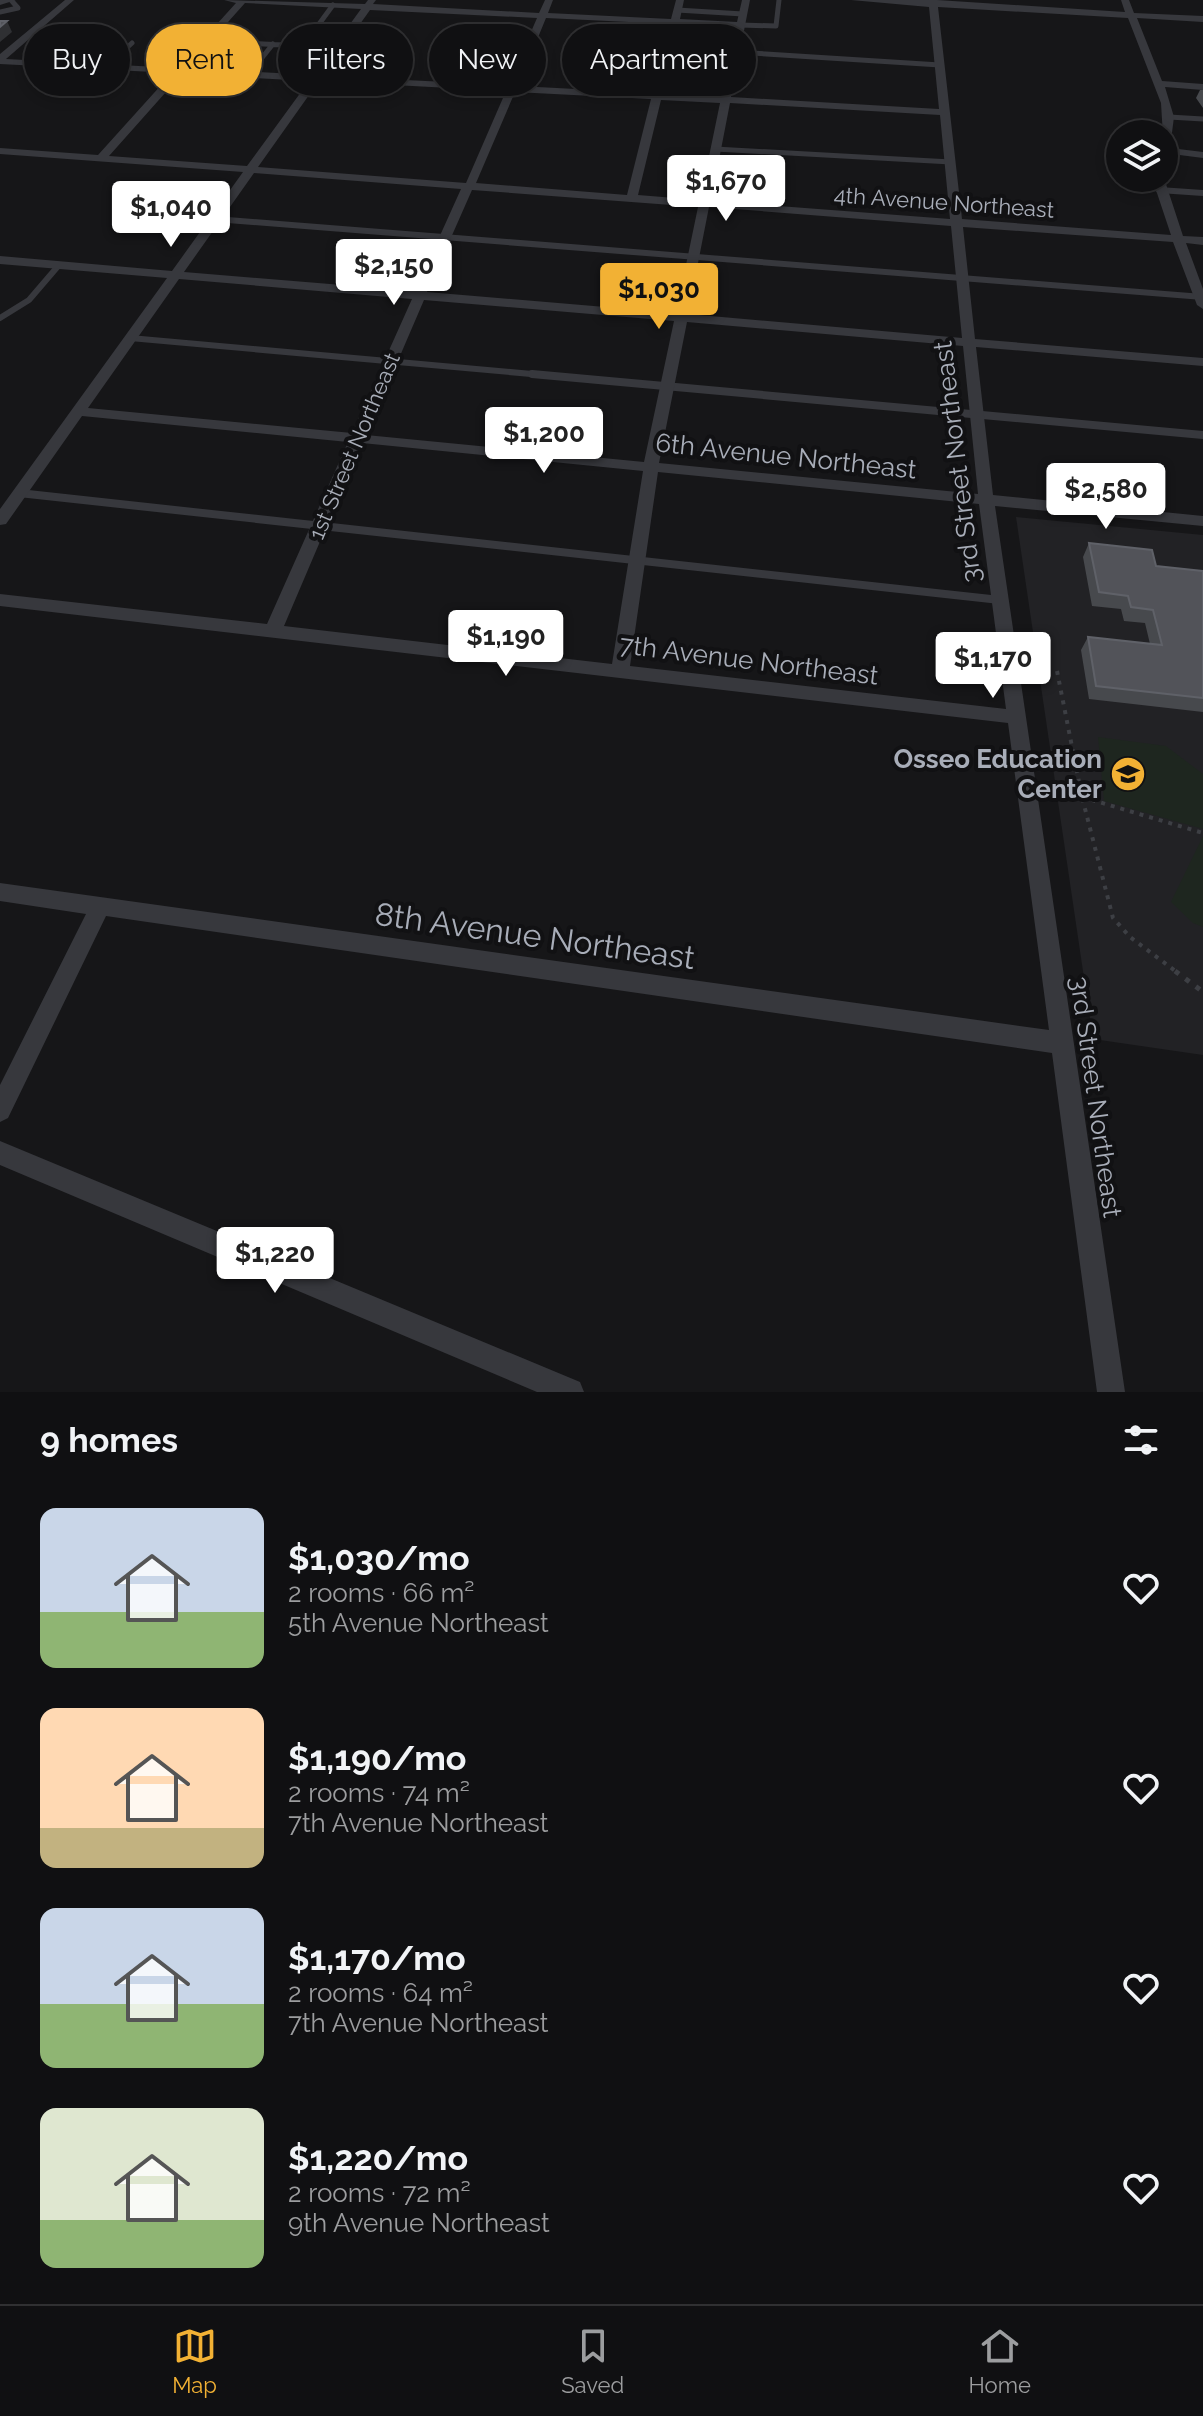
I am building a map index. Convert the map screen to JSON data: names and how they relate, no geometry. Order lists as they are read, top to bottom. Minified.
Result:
{"streets":{"street":["4th Avenue Northeast","1st Street Northeast","6th Avenue Northeast","3rd Street Northeast","7th Avenue Northeast","8th Avenue Northeast"]},"crossings":[["4th Avenue Northeast","1st Street Northeast"],["4th Avenue Northeast","3rd Street Northeast"],["1st Street Northeast","6th Avenue Northeast"],["1st Street Northeast","7th Avenue Northeast"],["6th Avenue Northeast","3rd Street Northeast"],["3rd Street Northeast","7th Avenue Northeast"],["3rd Street Northeast","8th Avenue Northeast"]],"places":{"school or university":["Osseo Education Center"]},"page":{"chip":["Buy","Rent","Filters","New","Apartment"],"price":["$1,670","$1,040","$2,150","$1,030","$1,200","$2,580","$1,190","$1,170","$1,220"],"heading":"9 homes","list":[{"name":"$1,030/mo","note":"2 rooms · 66 m² · 5th Avenue Northeast"},{"name":"$1,190/mo","note":"2 rooms · 74 m² · 7th Avenue Northeast"},{"name":"$1,170/mo","note":"2 rooms · 64 m² · 7th Avenue Northeast"},{"name":"$1,220/mo","note":"2 rooms · 72 m² · 9th Avenue Northeast"}],"tabs":["Map","Saved","Home"]}}
